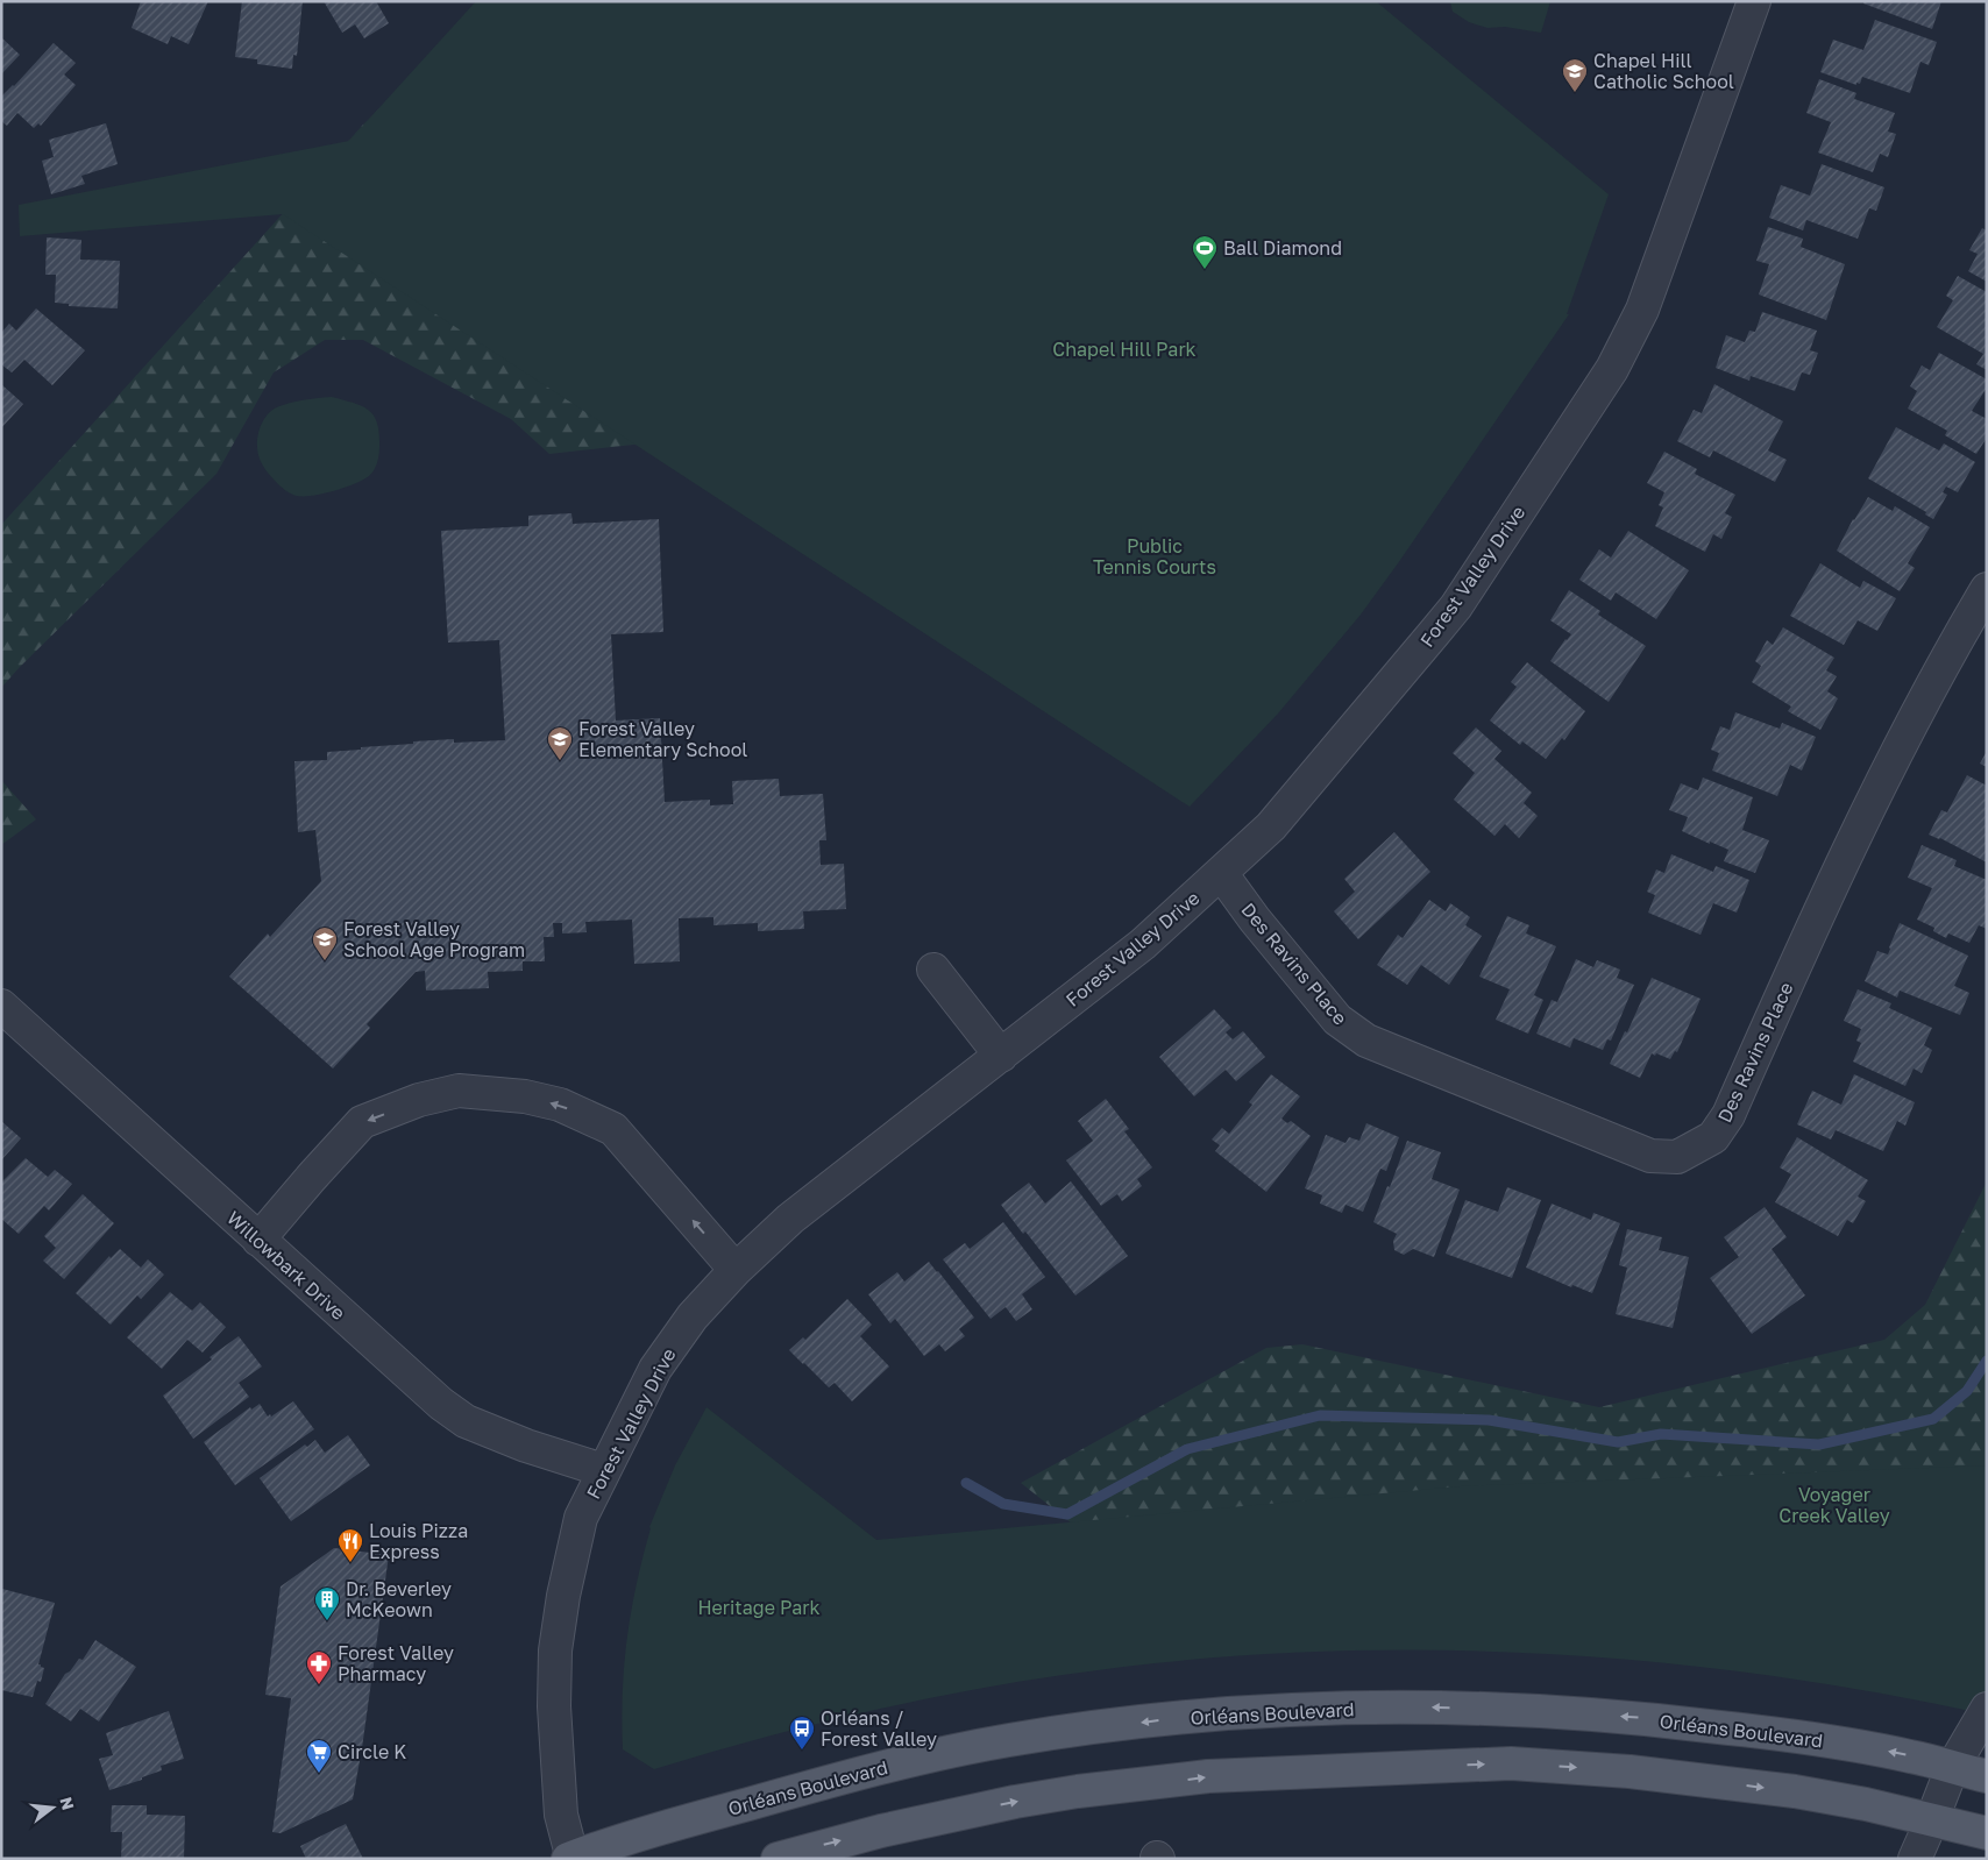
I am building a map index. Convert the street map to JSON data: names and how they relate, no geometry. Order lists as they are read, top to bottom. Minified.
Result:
{"streets":{"main road":["Orléans Boulevard"],"street":["Forest Valley Drive","Des Ravins Place","Willowbark Drive"]},"crossings":[["Forest Valley Drive","Des Ravins Place"],["Forest Valley Drive","Willowbark Drive"],["Forest Valley Drive","Orléans Boulevard"]],"parks":["Chapel Hill Park","Public Tennis Courts","Voyager Creek Valley","Heritage Park"],"places":{"school or university":["Chapel Hill Catholic School","Forest Valley Elementary School","Forest Valley School Age Program"],"sports":["Ball Diamond"],"restaurant":["Louis Pizza Express"],"building":["Dr. Beverley McKeown"],"pharmacy":["Forest Valley Pharmacy"],"bus stop":["Orléans / Forest Valley"],"supermarket":["Circle K"]},"north":"right"}
